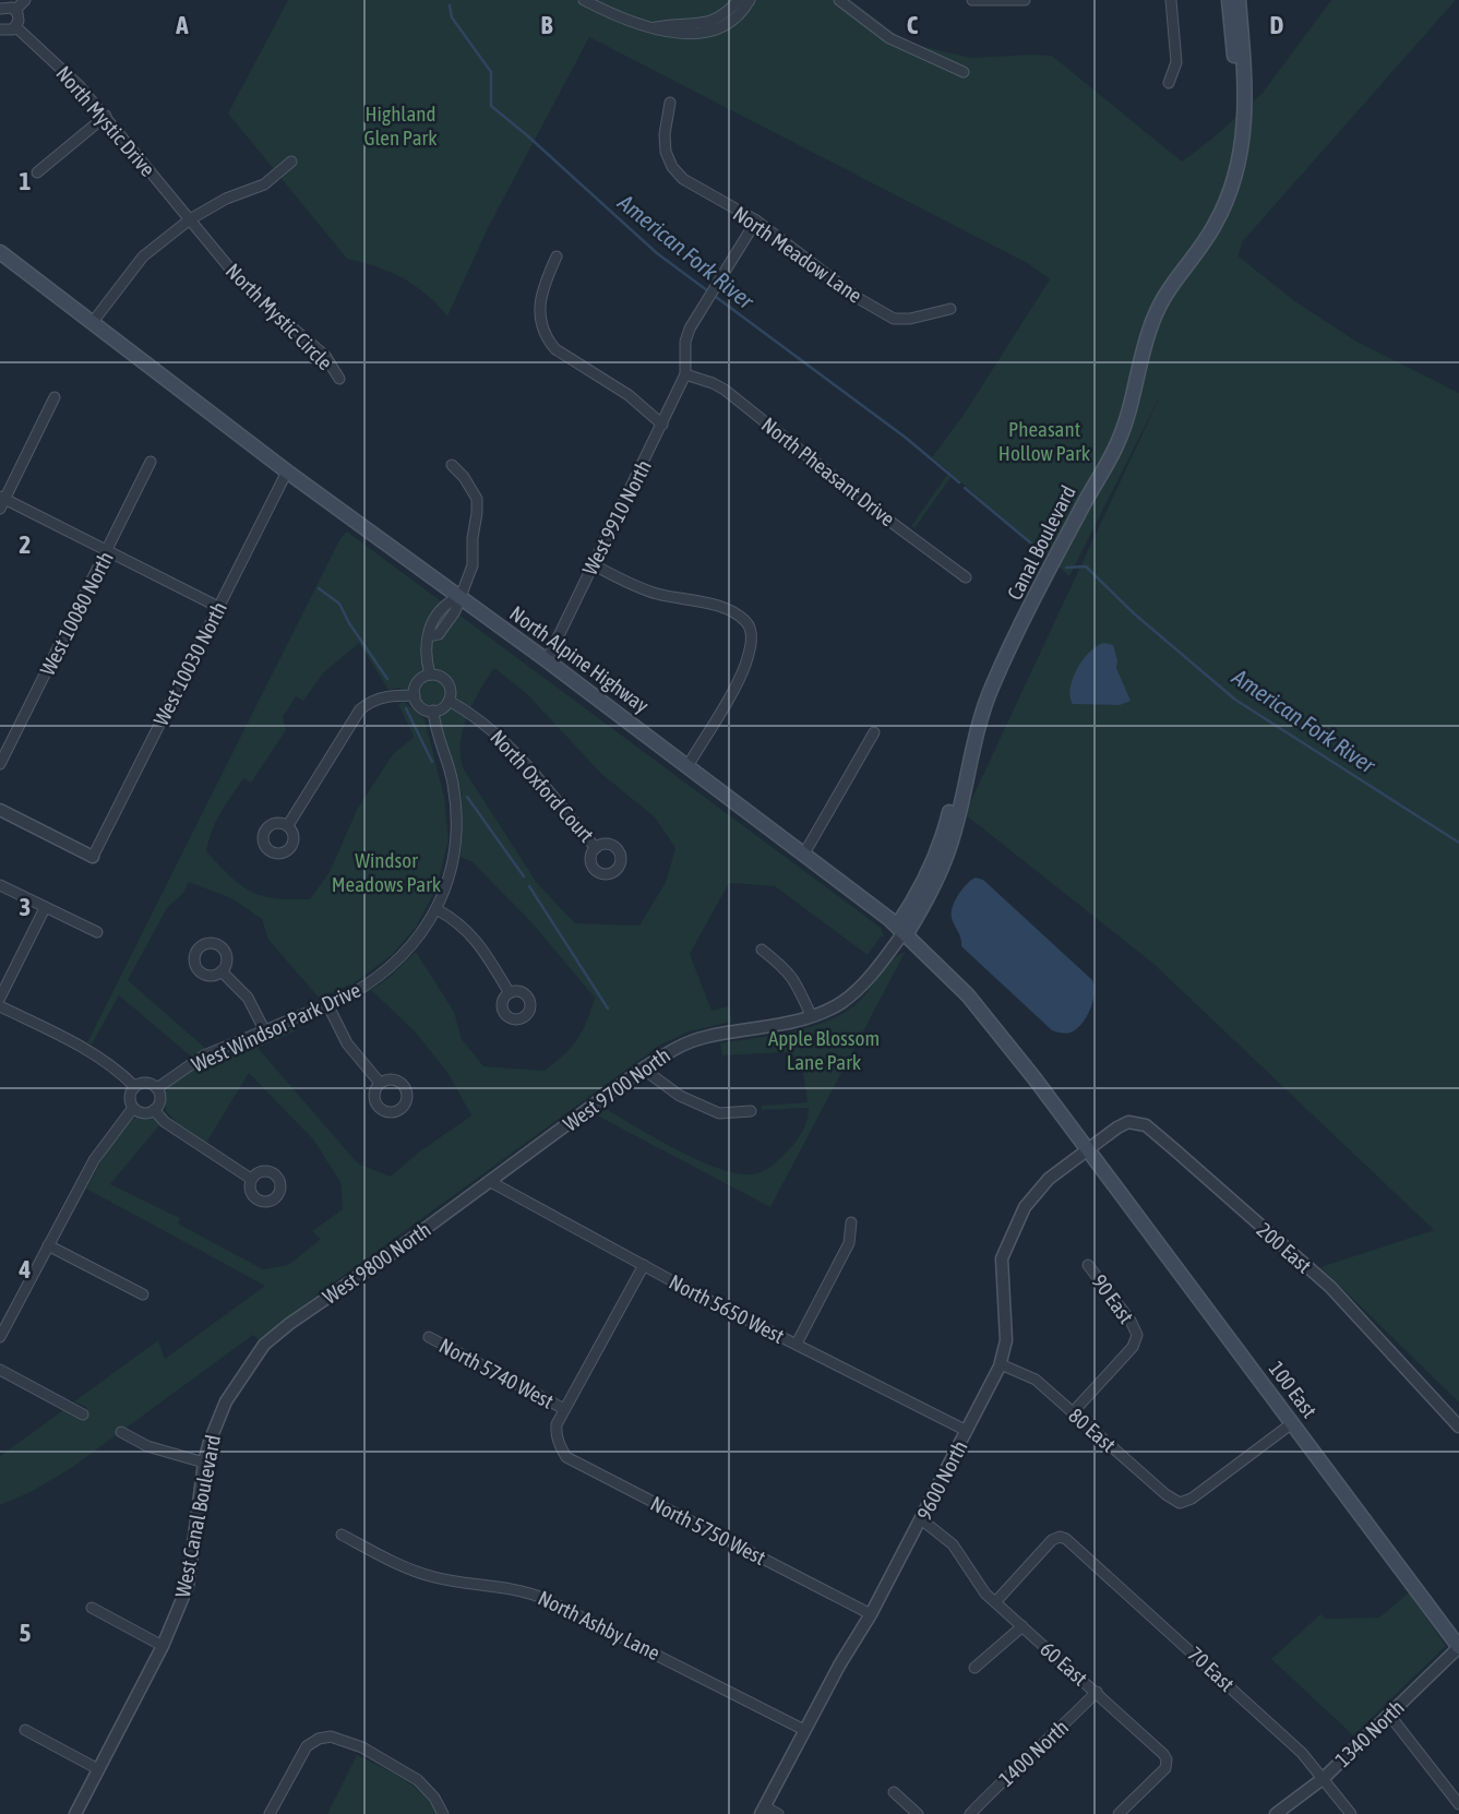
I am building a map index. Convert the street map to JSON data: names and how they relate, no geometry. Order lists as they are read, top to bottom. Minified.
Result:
{"streets":{"main road":["Canal Boulevard","North Alpine Highway","100 East"],"street":["North Mystic Drive","North Meadow Lane","North Mystic Circle","North Pheasant Drive","West 9910 North","West 10080 North","West 10030 North","North Oxford Court","West Windsor Park Drive","West 9700 North","200 East","West 9800 North","90 East","North 5650 West","North 5740 West","80 East","9600 North","West Canal Boulevard","North 5750 West","North Ashby Lane","60 East","70 East","1340 North","1400 North"]},"crossings":[["North Mystic Drive","North Mystic Circle"],["North Pheasant Drive","West 9910 North"],["West 9910 North","North Alpine Highway"],["Canal Boulevard","North Alpine Highway"],["Canal Boulevard","West 9700 North"],["North Alpine Highway","West 10030 North"],["North Alpine Highway","West 9700 North"],["North Alpine Highway","200 East"],["North Alpine Highway","100 East"],["North Alpine Highway","9600 North"],["North Oxford Court","West Windsor Park Drive"],["West 9700 North","West 9800 North"],["West 9700 North","North 5650 West"],["200 East","100 East"],["200 East","9600 North"],["West 9800 North","North 5650 West"],["West 9800 North","West Canal Boulevard"],["90 East","80 East"],["North 5650 West","9600 North"],["North 5740 West","North 5750 West"],["100 East","80 East"],["100 East","9600 North"],["100 East","1340 North"],["80 East","9600 North"],["9600 North","North 5750 West"],["9600 North","North Ashby Lane"],["9600 North","60 East"],["60 East","70 East"],["60 East","1400 North"],["70 East","1340 North"]],"water":["American Fork River"],"parks":["Highland Glen Park","Pheasant Hollow Park","Windsor Meadows Park","Apple Blossom Lane Park"],"grid":{"columns":["A","B","C","D"],"rows":["1","2","3","4","5"]}}
